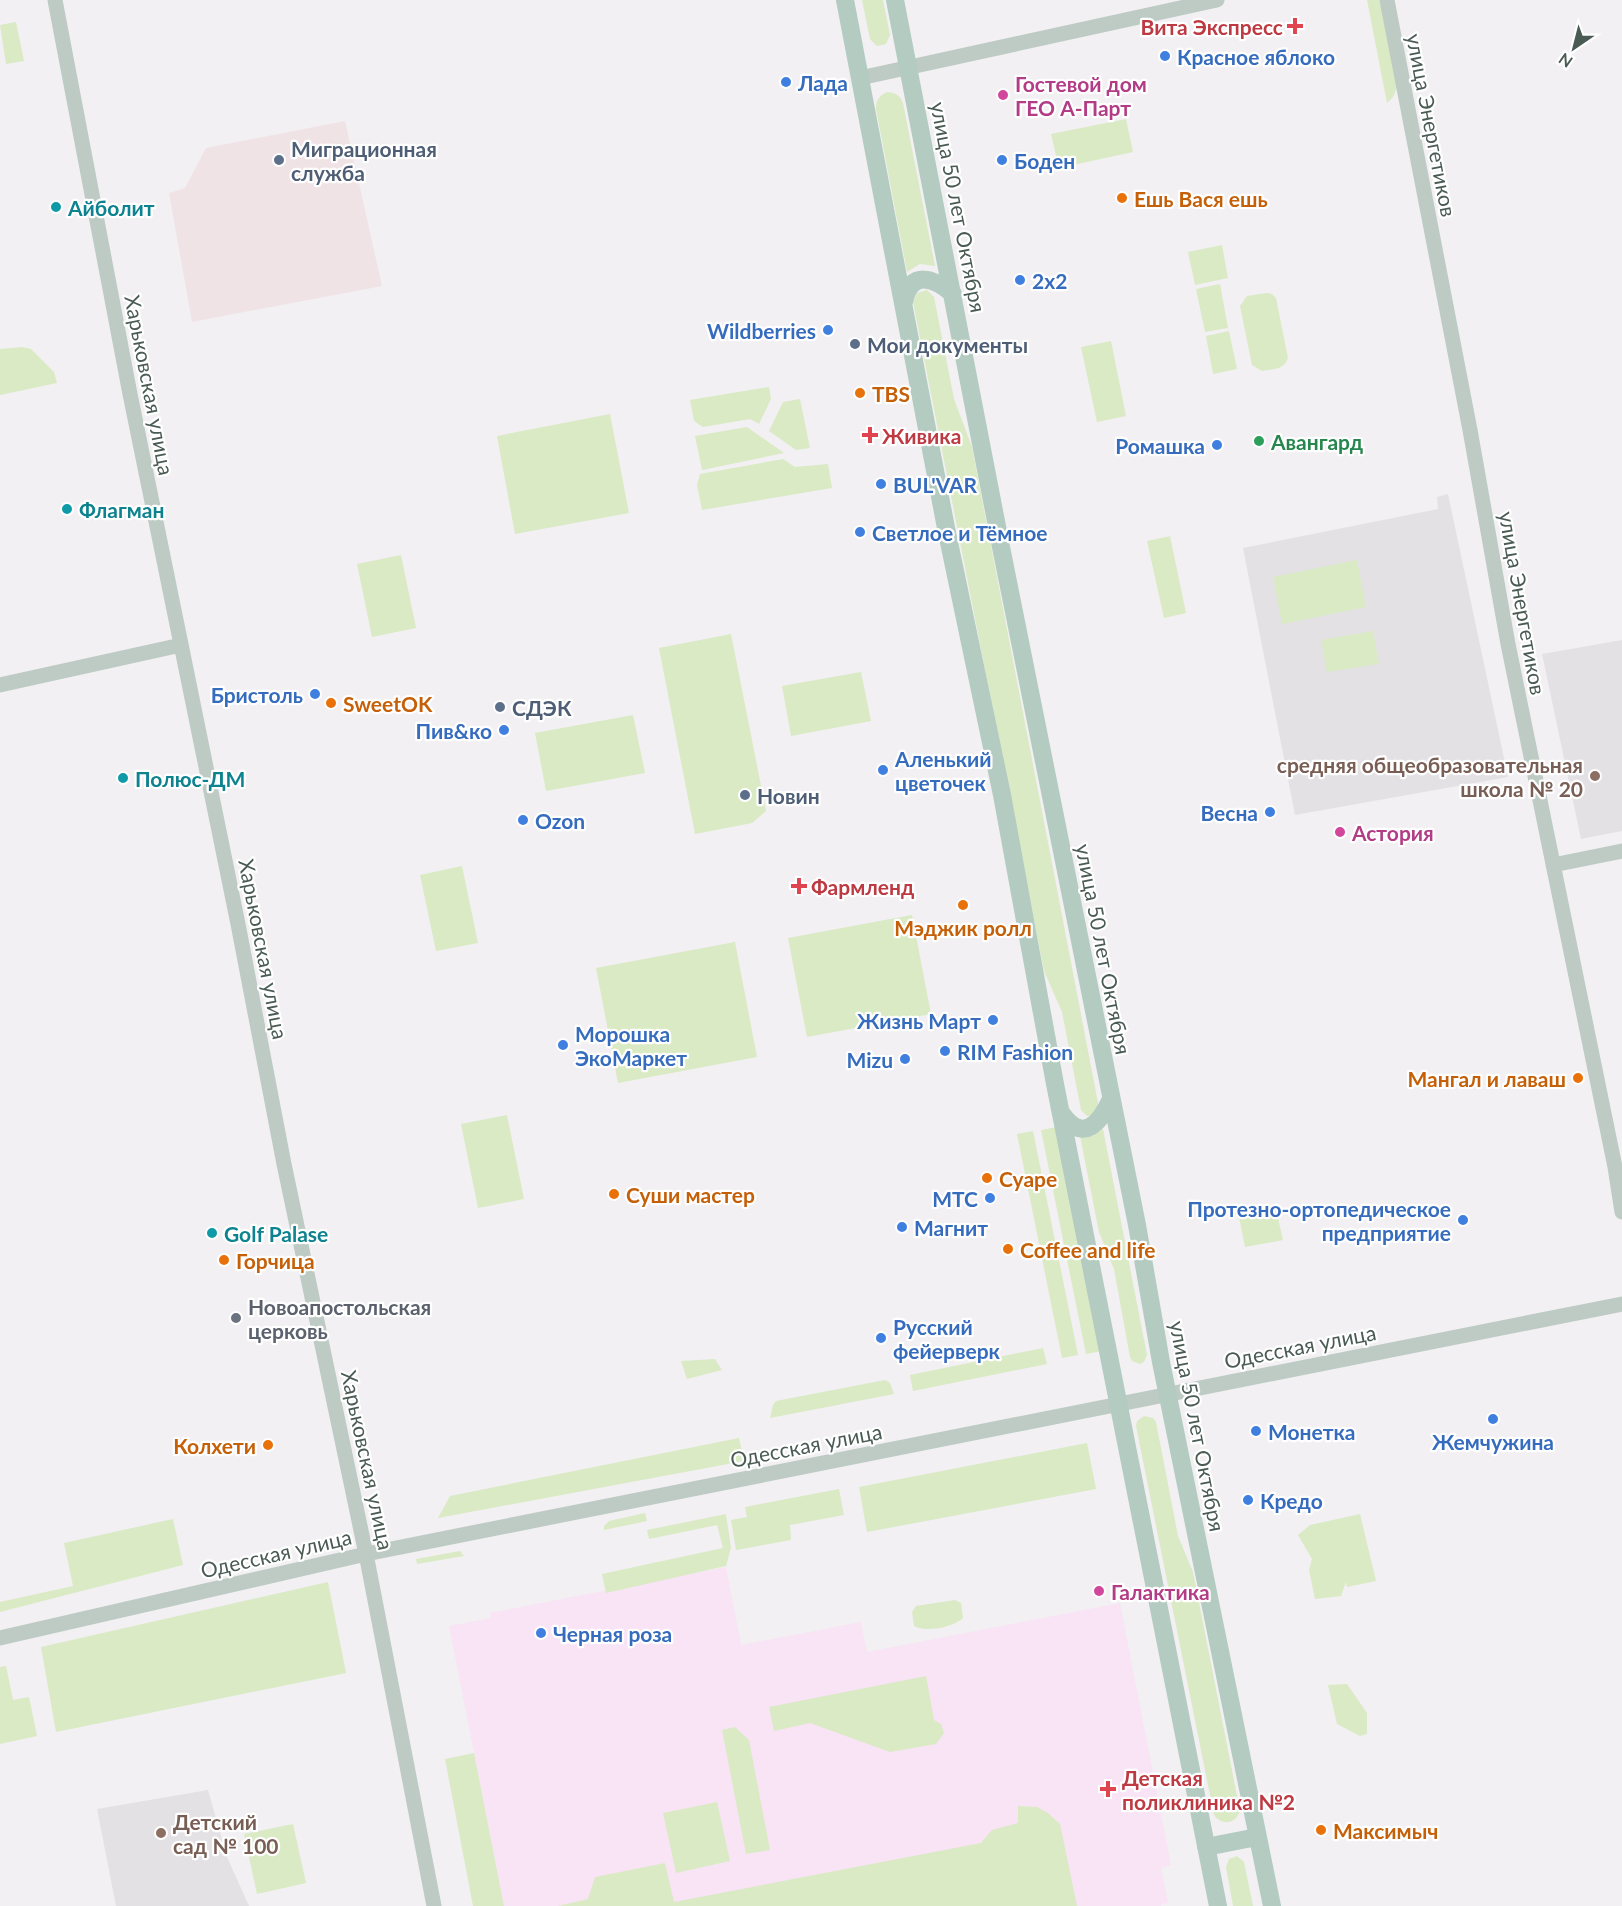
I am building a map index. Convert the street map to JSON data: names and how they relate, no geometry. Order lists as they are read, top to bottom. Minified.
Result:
{"streets":{"main road":["улица 50 лет Октября"],"street":["улица Энергетиков","Харьковская улица","Одесская улица"]},"crossings":[["улица 50 лет Октября","Одесская улица"],["Харьковская улица","Одесская улица"]],"places":{"health":["Вита Экспресс","Живика","Фармленд","Детская поликлиника №2"],"other":["Красное яблоко","Лада","Гостевой дом ГЕО А-Парт","Миграционная служба","Боден","Ешь Вася ешь","Айболит","2х2","Wildberries","Мои документы","TBS","Авангард","Ромашка","BUL'VAR","Флагман","Светлое и Тёмное","Бристоль","SweetOK","СДЭК","Пив&ко","Аленький цветочек","средняя общеобразовательная школа № 20","Полюс-ДМ","Новин","Весна","Ozon","Астория","Мэджик ролл","Жизнь Март","Морошка ЭкоМаркет","RIM Fashion","Mizu","Мангал и лаваш","Суаре","Суши мастер","МТС","Протезно-ортопедическое предприятие","Магнит","Golf Palase","Coffee and life","Горчица","Новоапостольская церковь","Русский фейерверк","Жемчужина","Монетка","Колхети","Кредо","Галактика","Черная роза","Максимыч","Детский сад № 100"]},"north":"bottom left"}
